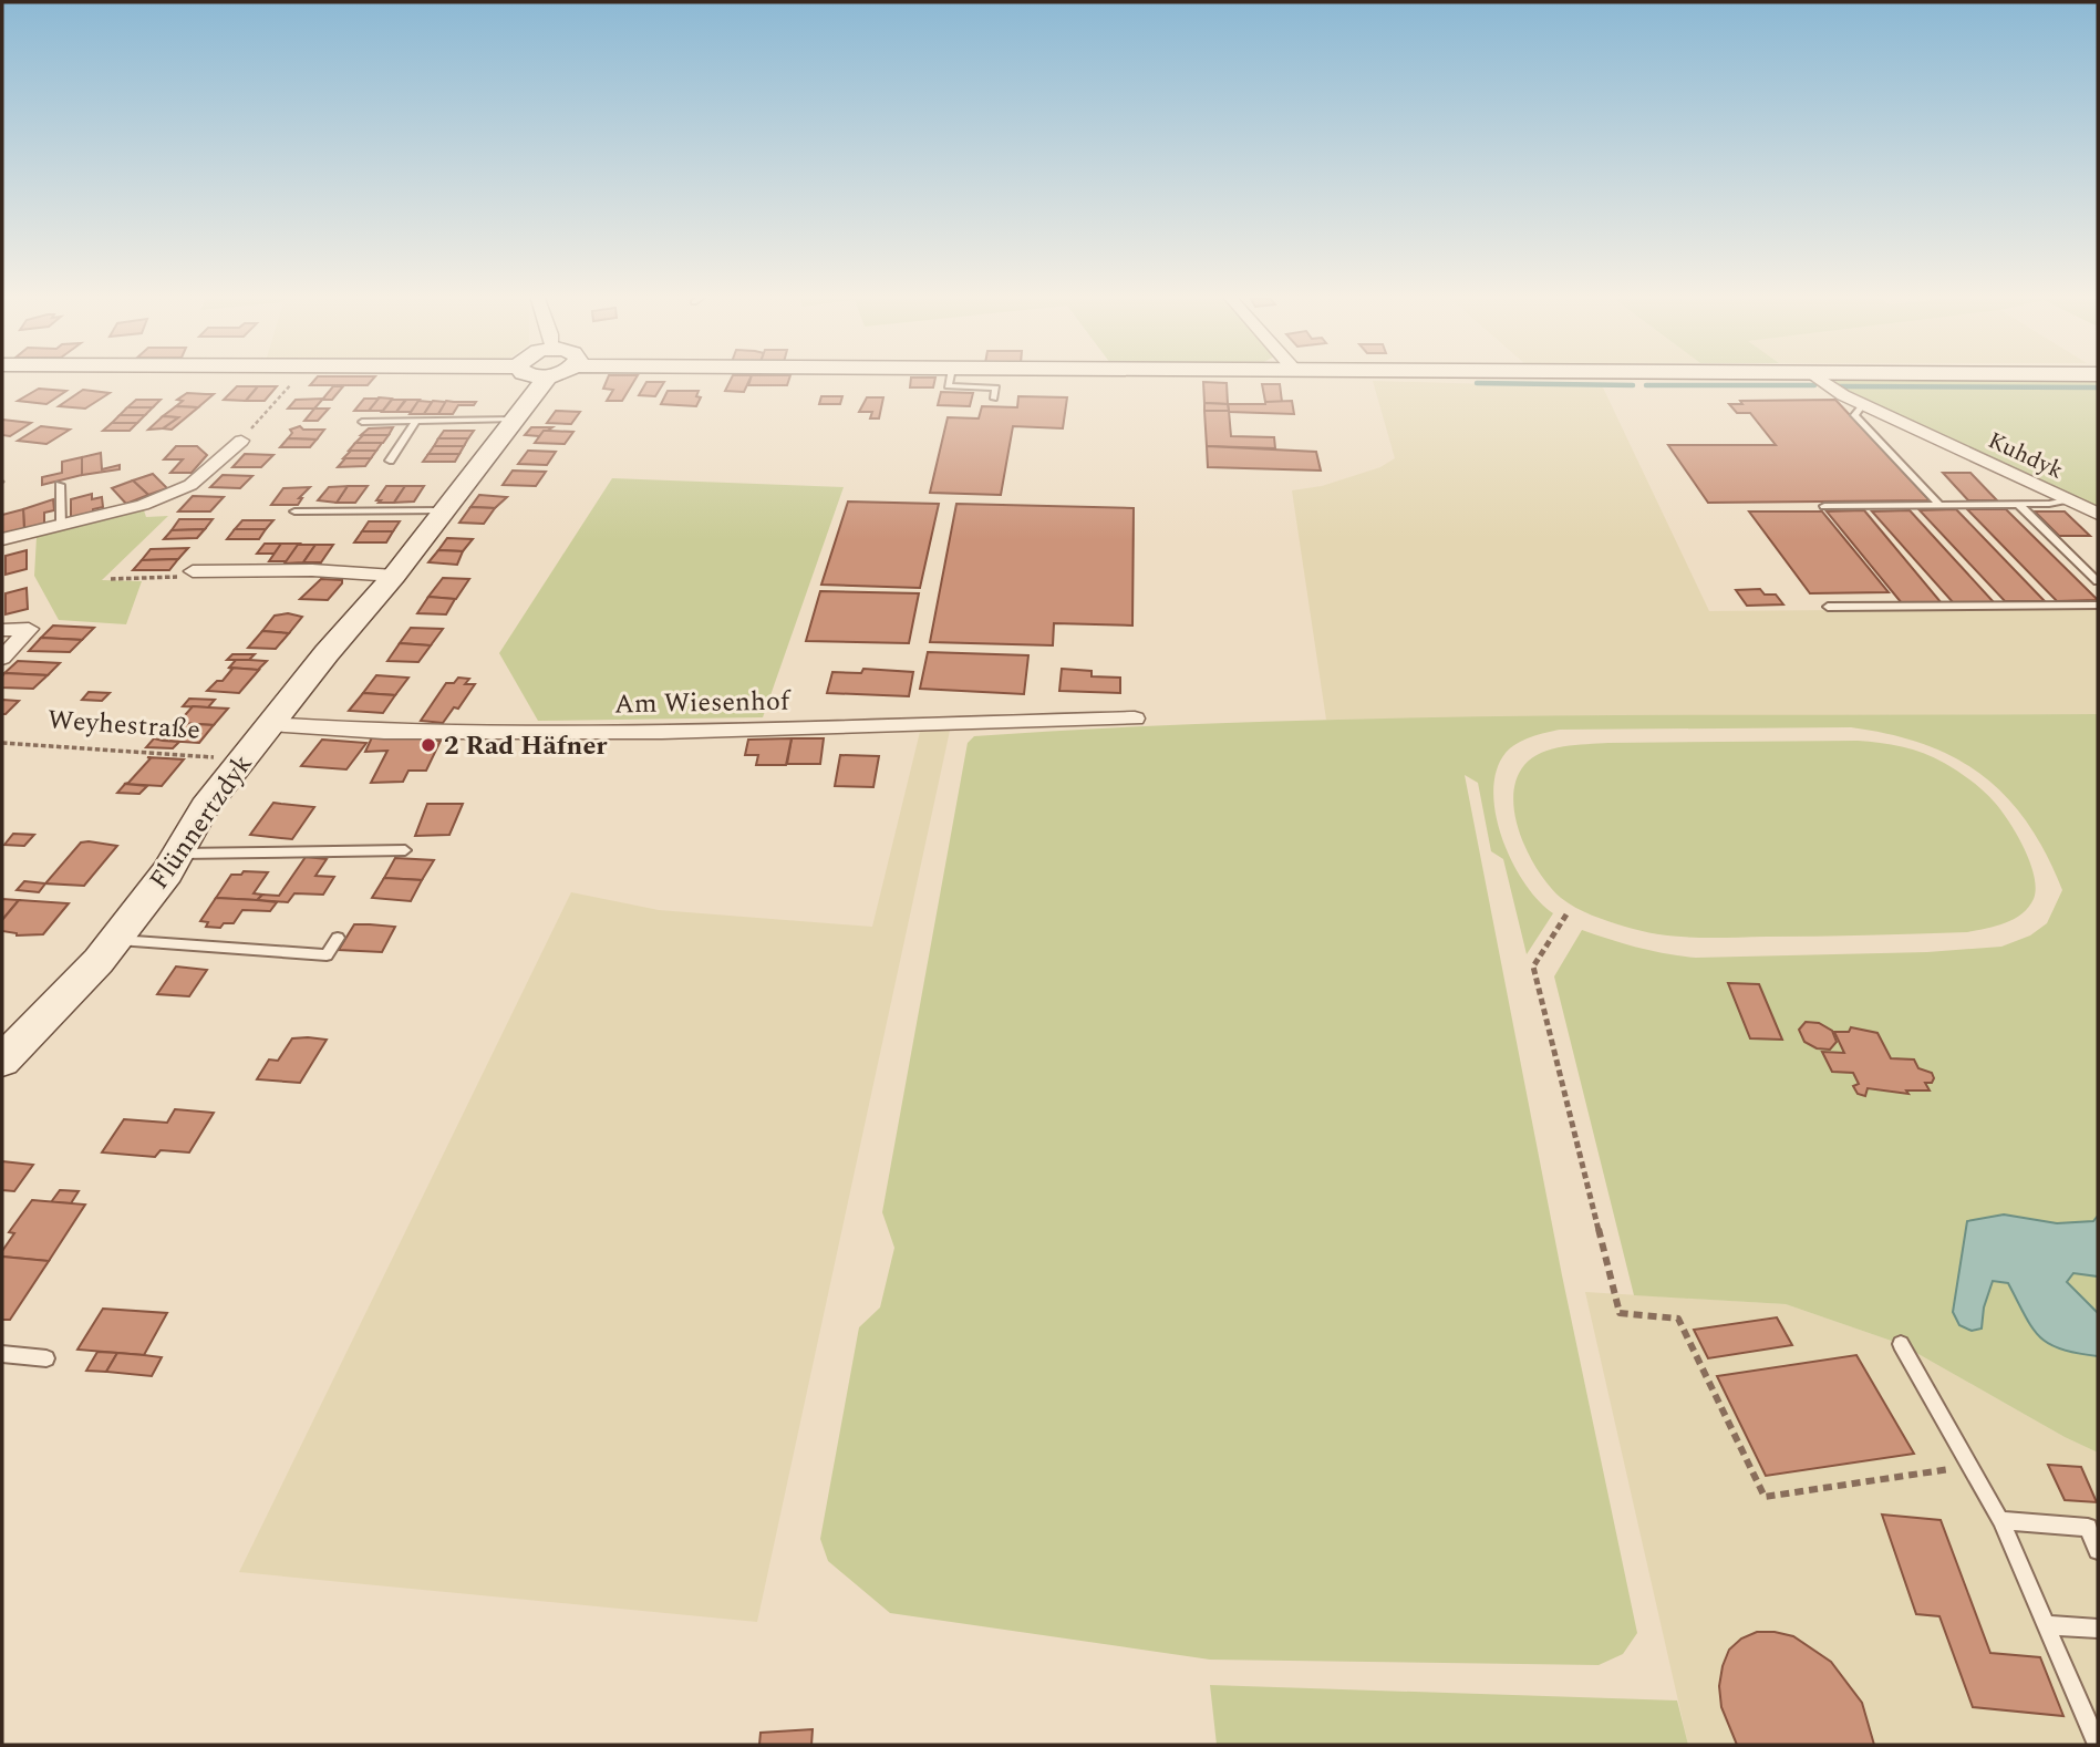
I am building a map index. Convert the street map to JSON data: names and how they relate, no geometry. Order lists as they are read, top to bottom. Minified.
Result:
{"streets":{"main road":["Flünnertzdyk"],"street":["Kuhdyk","Am Wiesenhof"],"path":["Weyhestraße"]},"crossings":[["Am Wiesenhof","Flünnertzdyk"],["Weyhestraße","Flünnertzdyk"]],"places":["2 Rad Häfner"]}
